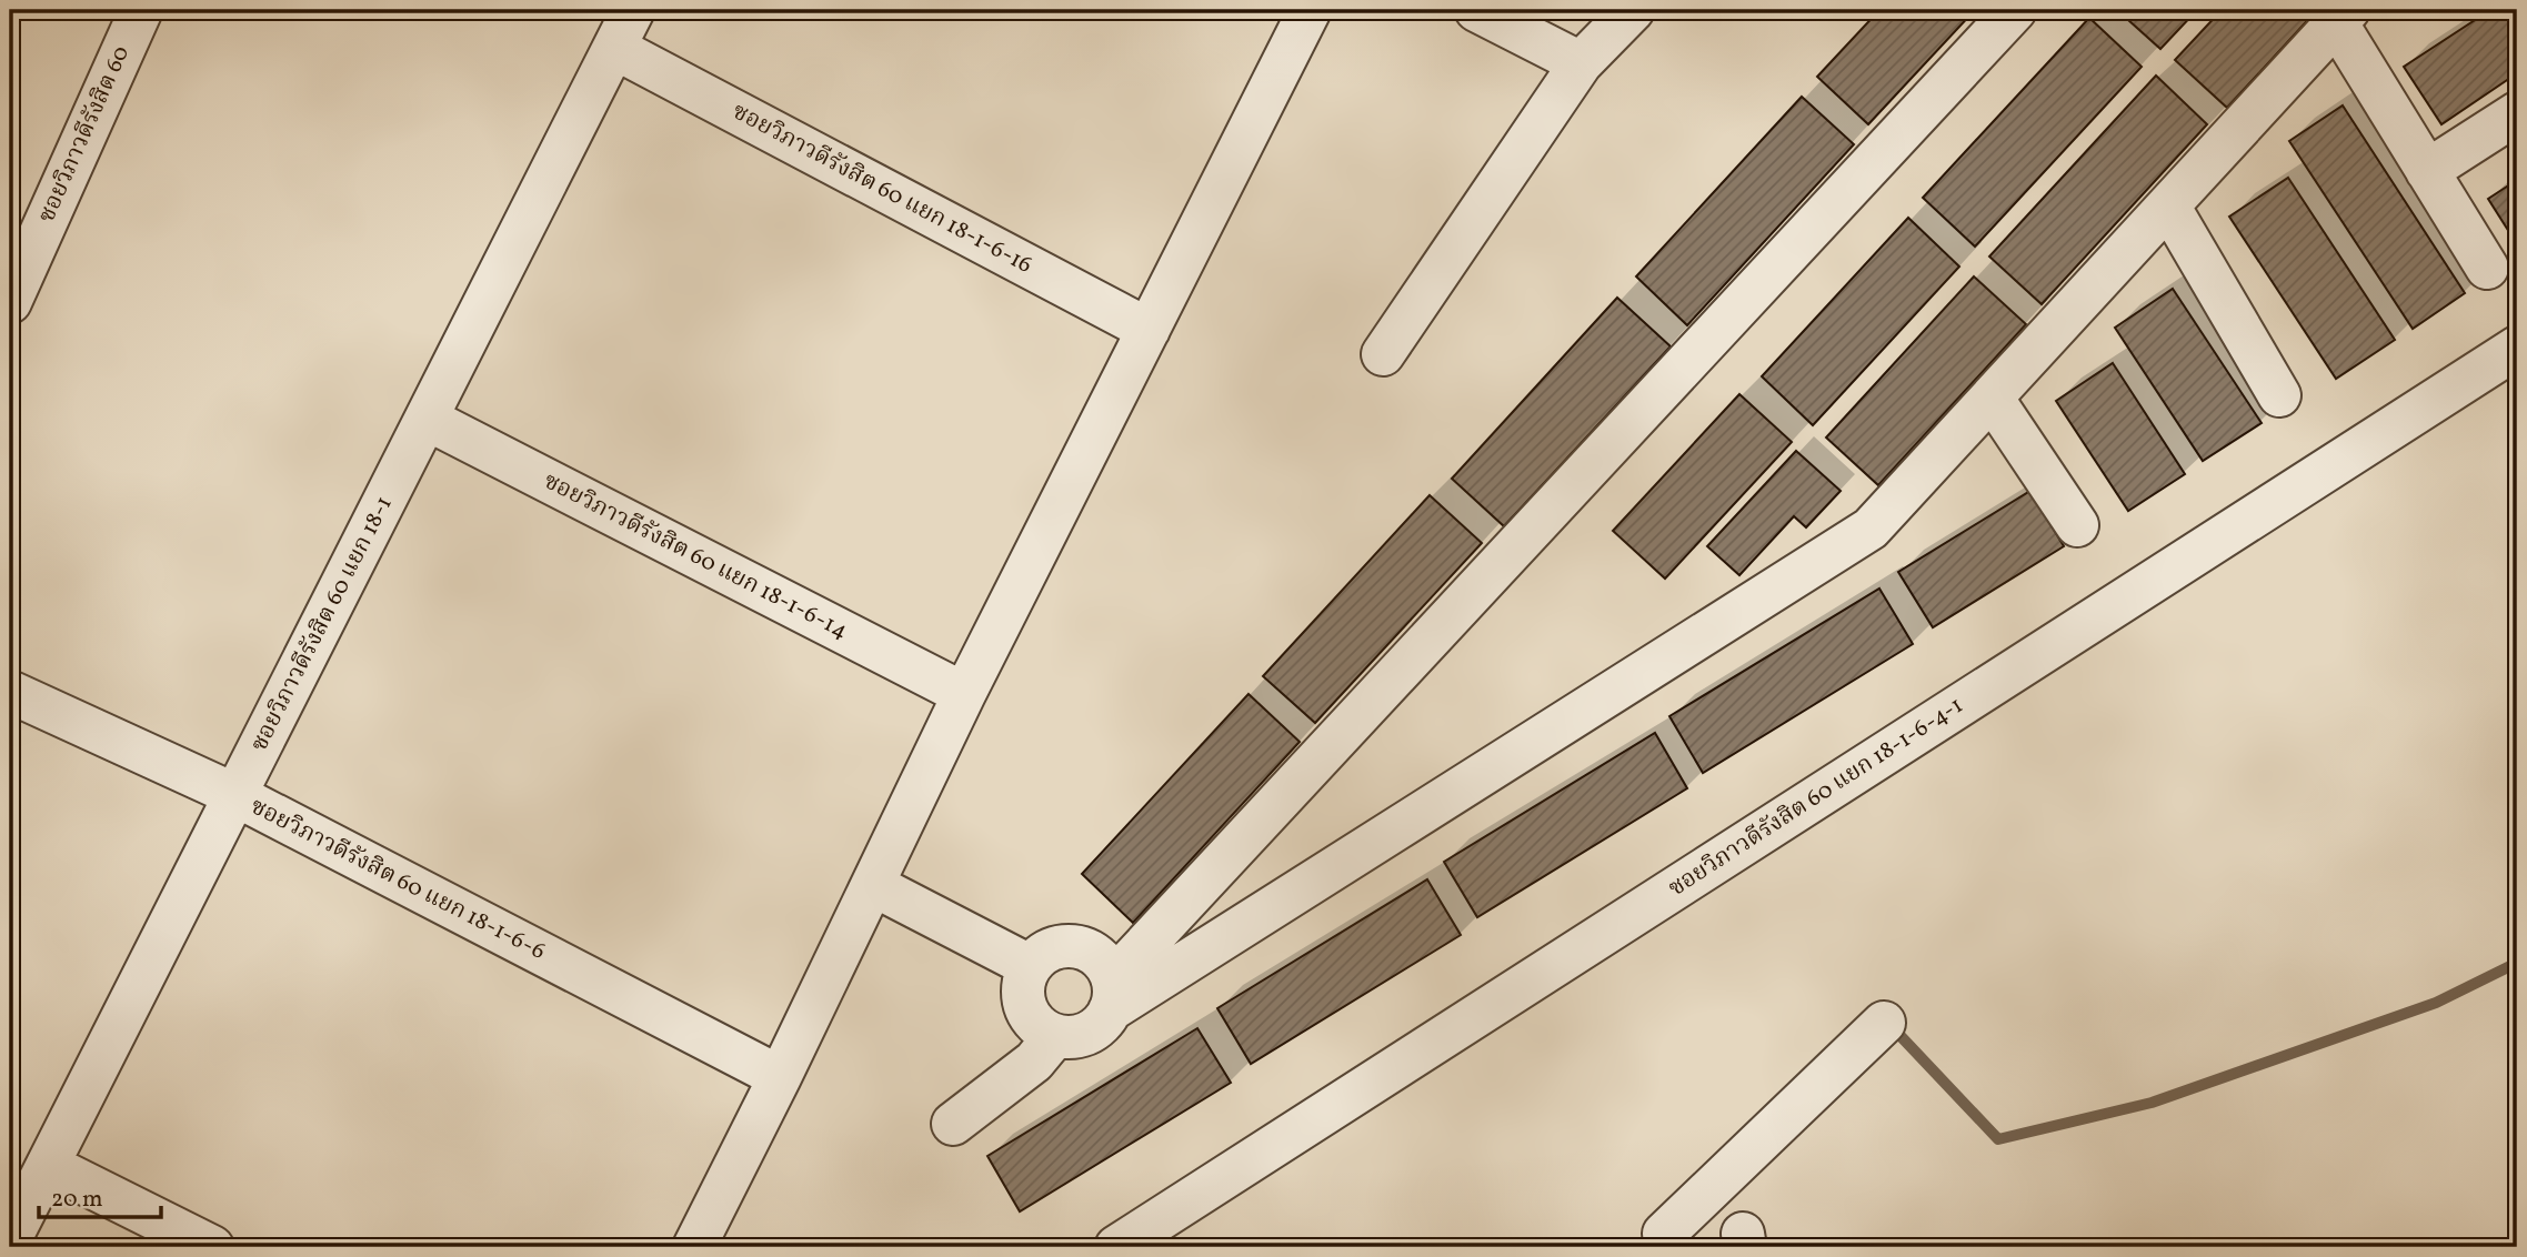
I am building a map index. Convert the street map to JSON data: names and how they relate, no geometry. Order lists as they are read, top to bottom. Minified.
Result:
{"streets":{"street":["ซอยวิภาวดีรังสิต 60","ซอยวิภาวดีรังสิต 60 แยก 18-1-6-16","ซอยวิภาวดีรังสิต 60 แยก 18-1-6-14","ซอยวิภาวดีรังสิต 60 แยก 18-1","ซอยวิภาวดีรังสิต 60 แยก 18-1-6-4-1","ซอยวิภาวดีรังสิต 60 แยก 18-1-6-6"]},"crossings":[["ซอยวิภาวดีรังสิต 60 แยก 18-1-6-16","ซอยวิภาวดีรังสิต 60 แยก 18-1"],["ซอยวิภาวดีรังสิต 60 แยก 18-1-6-14","ซอยวิภาวดีรังสิต 60 แยก 18-1"],["ซอยวิภาวดีรังสิต 60 แยก 18-1","ซอยวิภาวดีรังสิต 60 แยก 18-1-6-6"]],"scale_bar":"20 m"}
